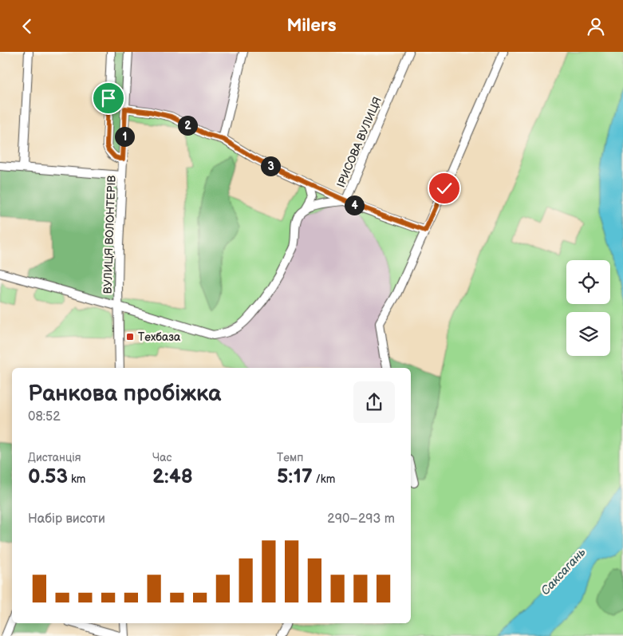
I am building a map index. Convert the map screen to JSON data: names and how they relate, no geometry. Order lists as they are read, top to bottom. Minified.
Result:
{"streets":{"street":["ІРИСОВА ВУЛИЦЯ","ВУЛИЦЯ ВОЛОНТЕРІВ"]},"water":["Саксагань"],"places":{"transit":["Техбаза"]},"page":{"header":"Milers","pins":["2","1","3","4"],"heading":["Ранкова пробіжка","08:52"],"stats":[["Дистанція","0.53 km"],["Час","2:48"],["Темп","5:17 /km"]],"chart":["Набір висоти","290–293 m"]}}
